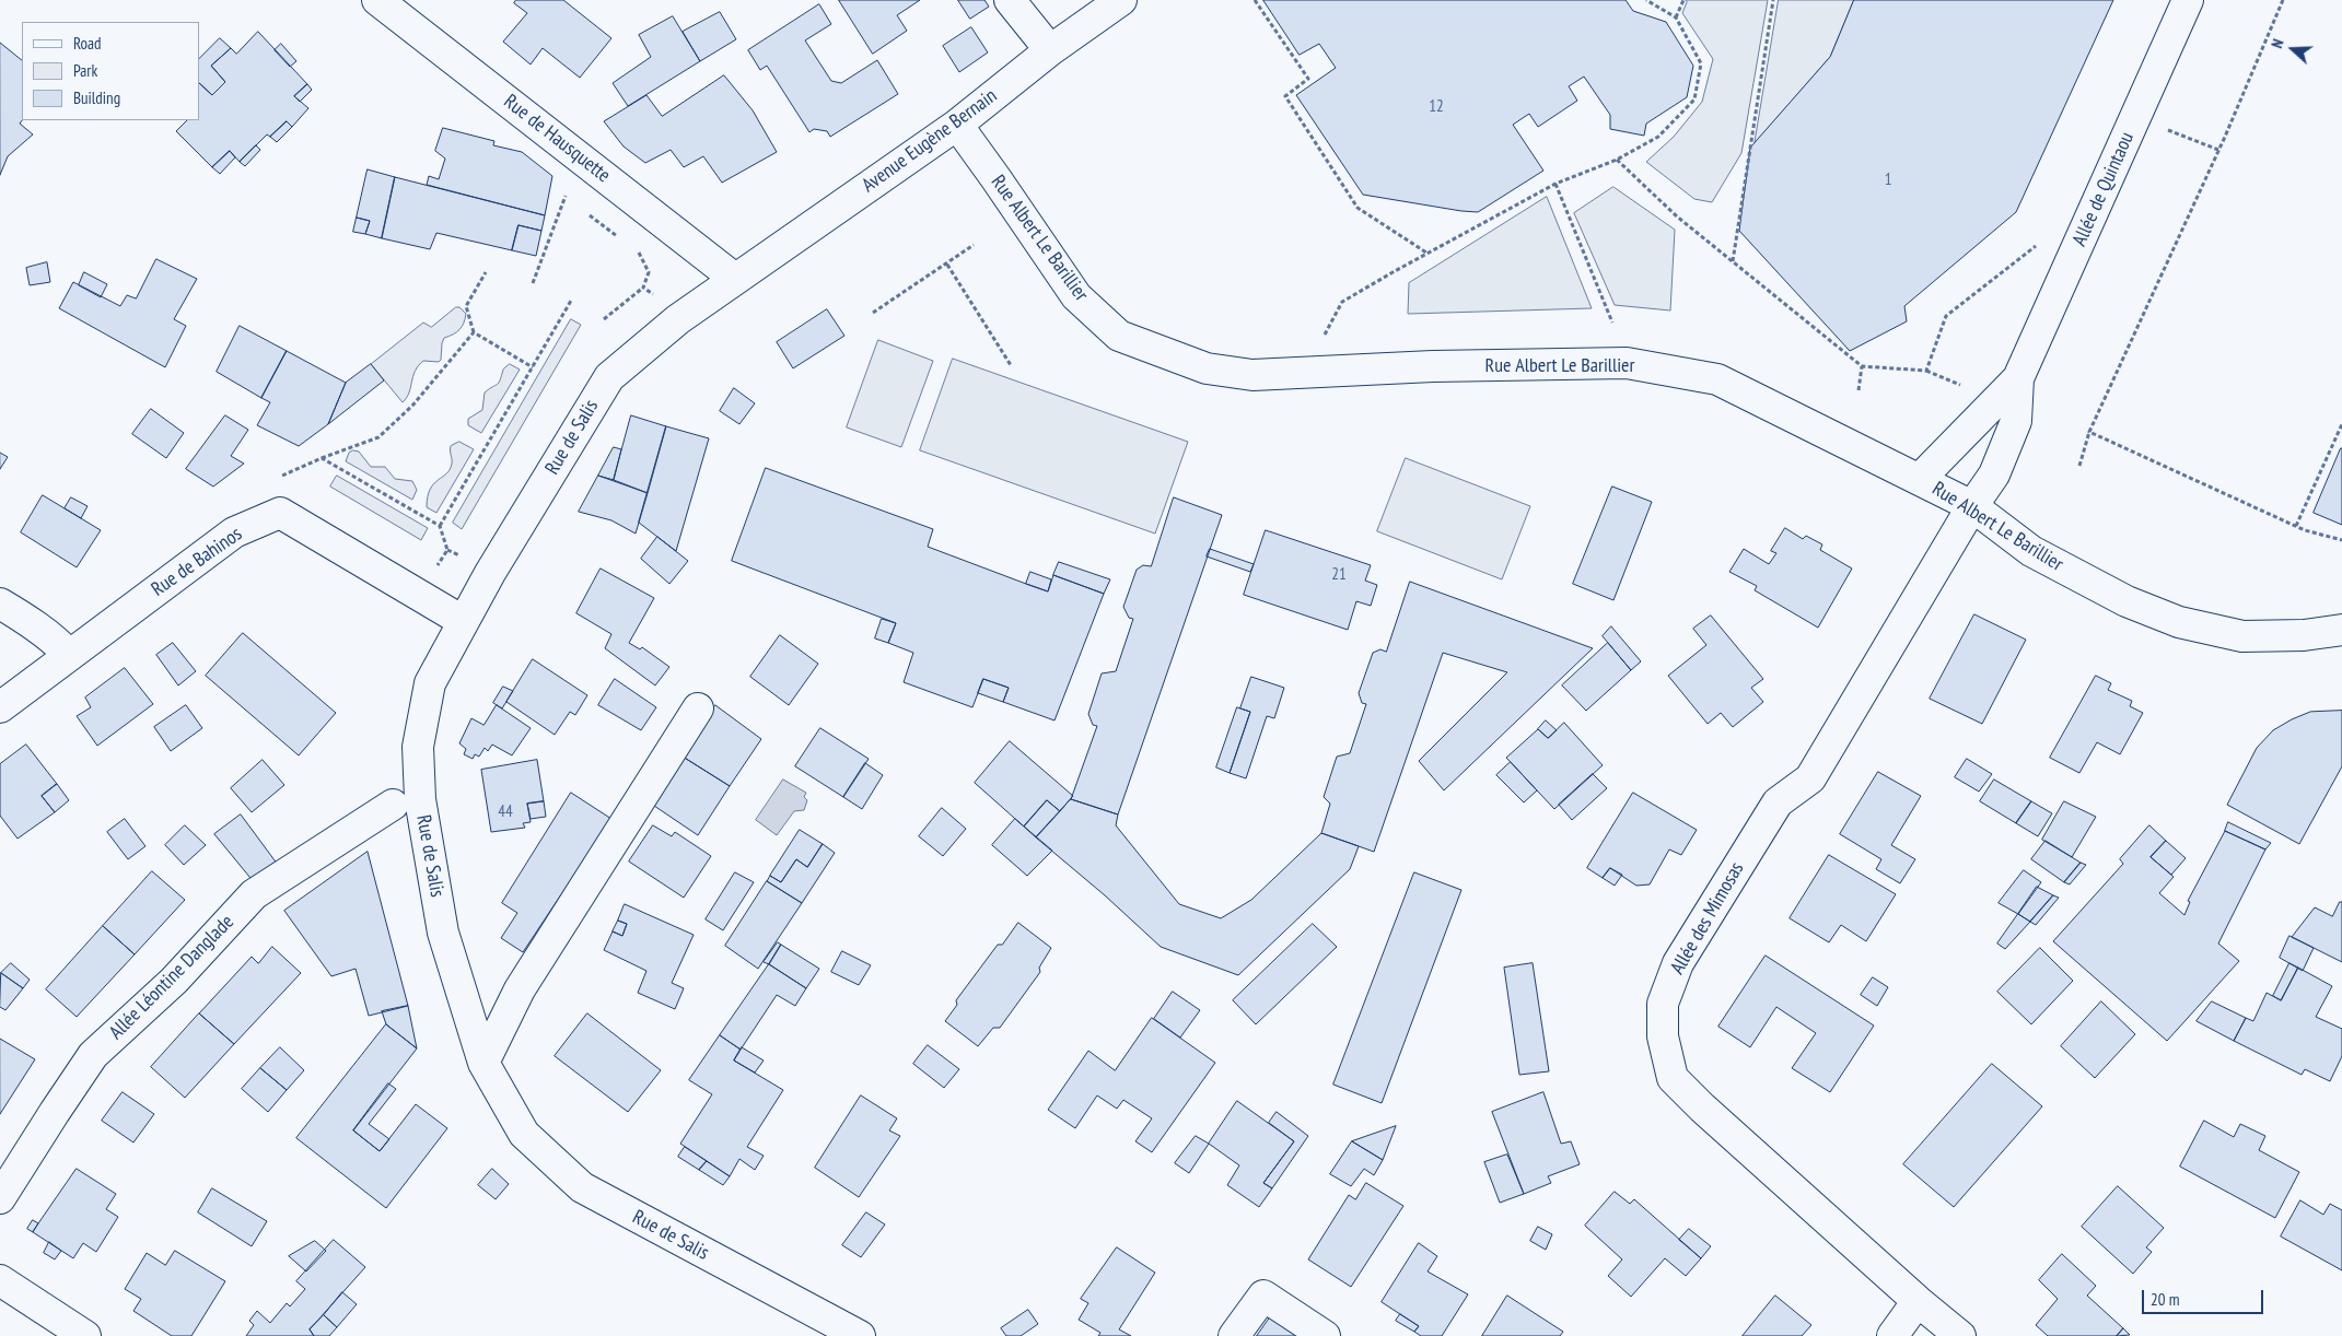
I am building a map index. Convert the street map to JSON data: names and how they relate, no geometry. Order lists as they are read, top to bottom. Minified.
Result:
{"streets":{"street":["Rue de Hausquette","Avenue Eugène Bernain","Allée de Quintaou","Rue Albert Le Barillier","Rue de Salis","Rue de Bahinos","Allée des Mimosas","Allée Léontine Danglade"]},"crossings":[["Rue de Hausquette","Avenue Eugène Bernain"],["Rue de Hausquette","Rue de Salis"],["Avenue Eugène Bernain","Rue Albert Le Barillier"],["Avenue Eugène Bernain","Rue de Salis"],["Allée de Quintaou","Rue Albert Le Barillier"],["Allée de Quintaou","Allée des Mimosas"],["Rue Albert Le Barillier","Allée des Mimosas"],["Rue de Salis","Rue de Bahinos"]],"house_numbers":["12","1","21","44"],"legend":["Road","Park","Building"],"scale_bar":"20 m","north":"left"}
